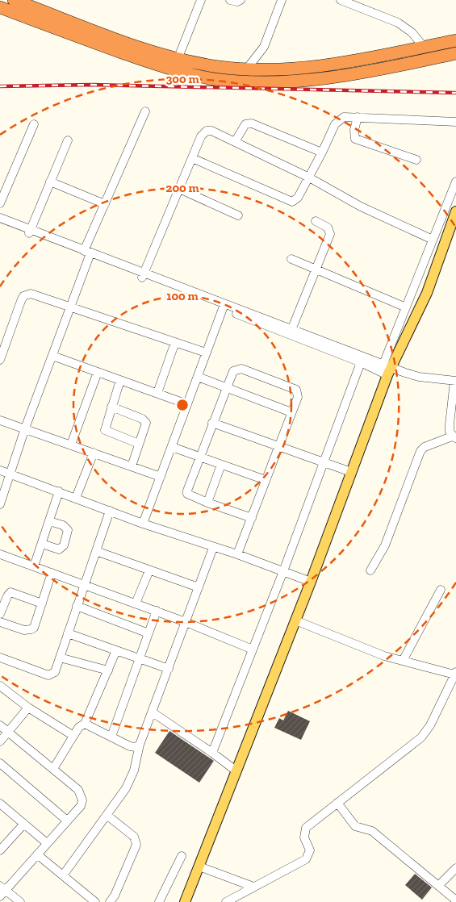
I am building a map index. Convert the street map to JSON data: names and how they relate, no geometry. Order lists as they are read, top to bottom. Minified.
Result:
{"rings":["300 m","200 m","100 m"]}
